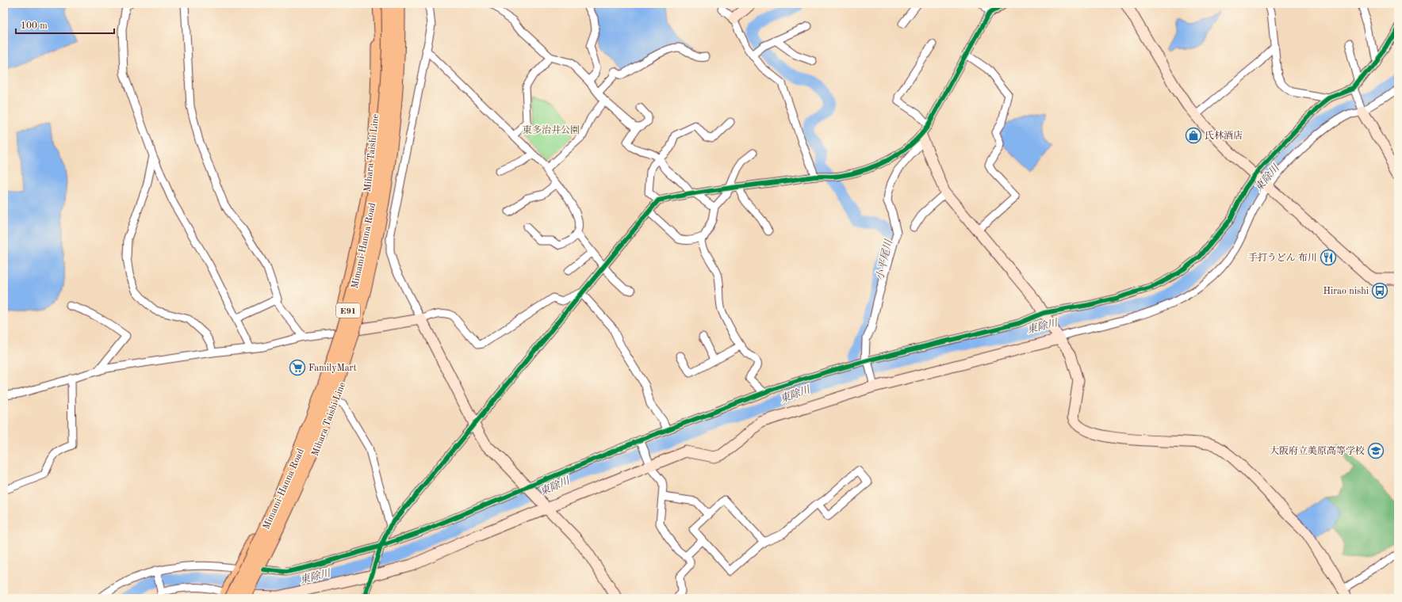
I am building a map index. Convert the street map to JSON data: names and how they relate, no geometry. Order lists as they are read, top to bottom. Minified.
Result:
{"streets":{"highway":["Mimami-Hanna Road","E91"],"main road":["Mihara Taishi Line"]},"crossings":[["Mihara Taishi Line","Mimami-Hanna Road"]],"water":["東除川","小平尾川"],"parks":["東多治井公園"],"places":{"shop":["氏林酒店"],"restaurant":["手打うどん 布川"],"bus stop":["Hirao nishi"],"supermarket":["FamilyMart"],"school or university":["大阪府立美原高等学校"]},"scale_bar":"100 m"}
